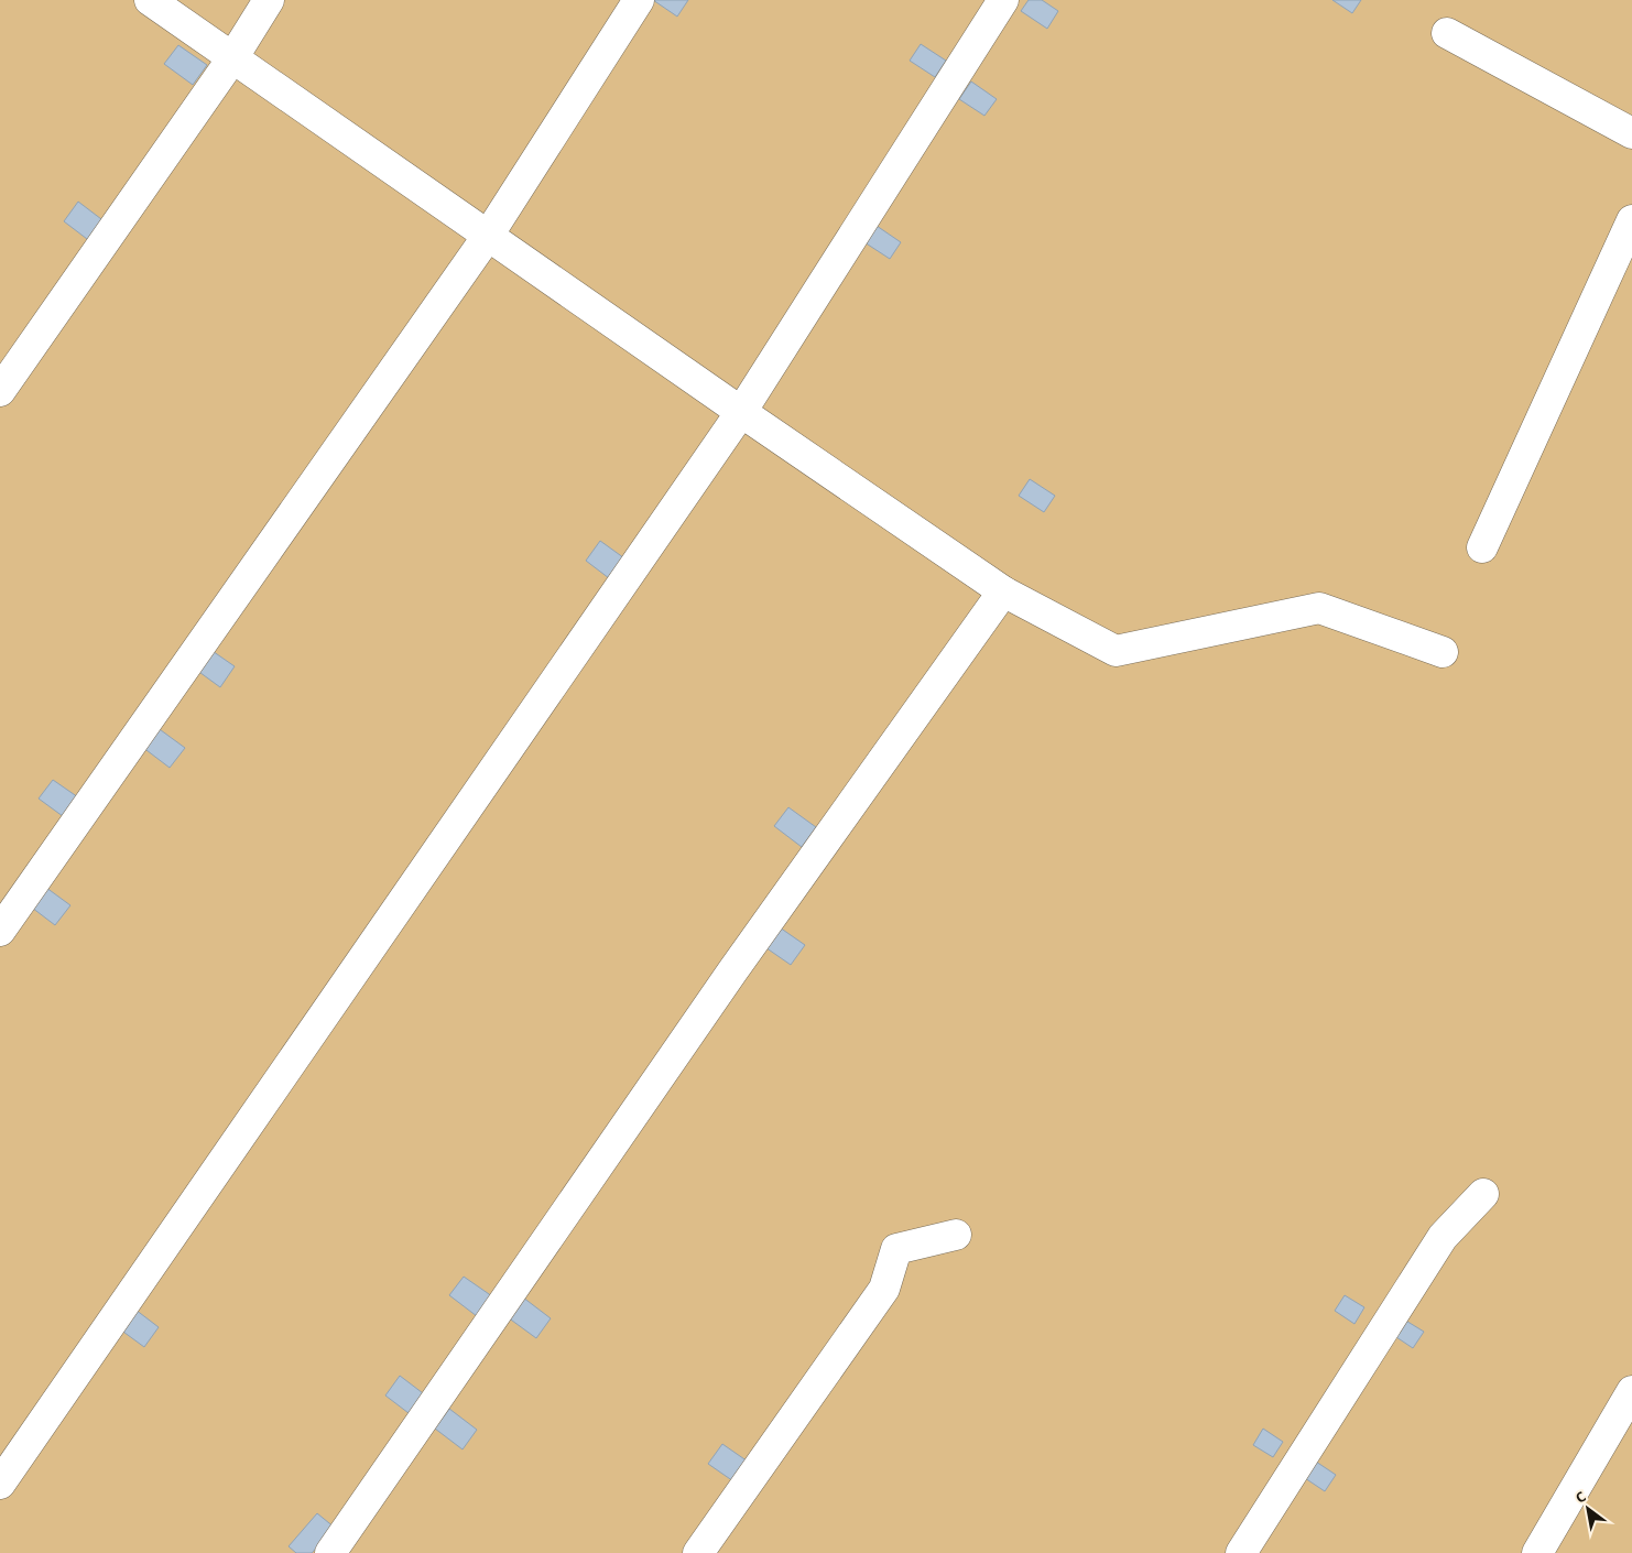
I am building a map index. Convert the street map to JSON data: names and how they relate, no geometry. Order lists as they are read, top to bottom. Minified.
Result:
{"north":"top left"}
